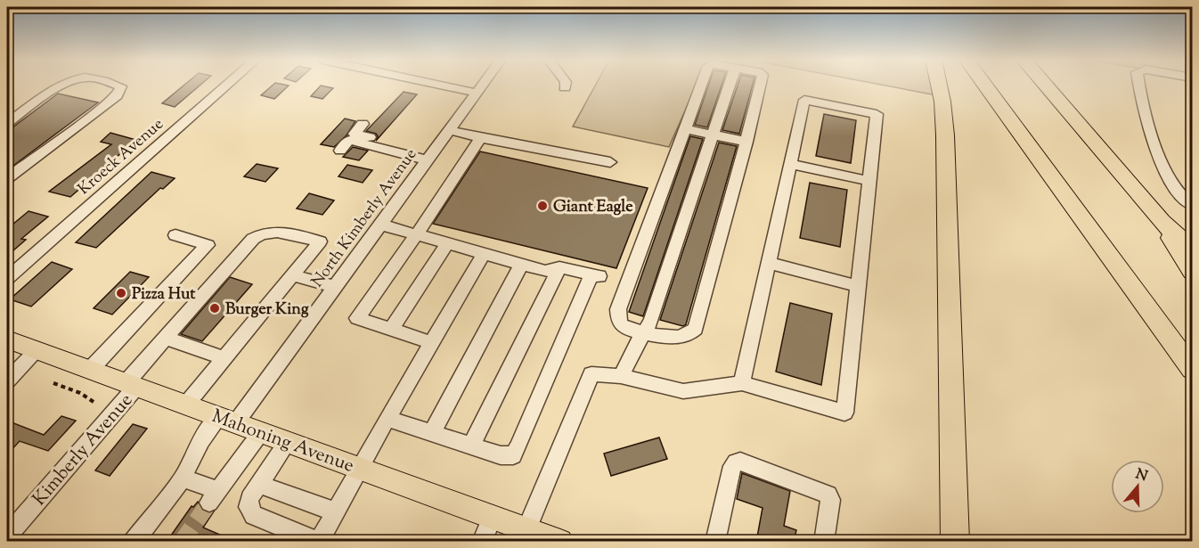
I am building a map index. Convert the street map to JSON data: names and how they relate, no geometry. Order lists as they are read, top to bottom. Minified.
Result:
{"streets":{"main road":["Mahoning Avenue"],"street":["Kroeck Avenue","North Kimberly Avenue","Kimberly Avenue"]},"crossings":[["North Kimberly Avenue","Mahoning Avenue"],["Mahoning Avenue","Kimberly Avenue"]],"places":["Giant Eagle","Pizza Hut","Burger King"],"north":"top"}
